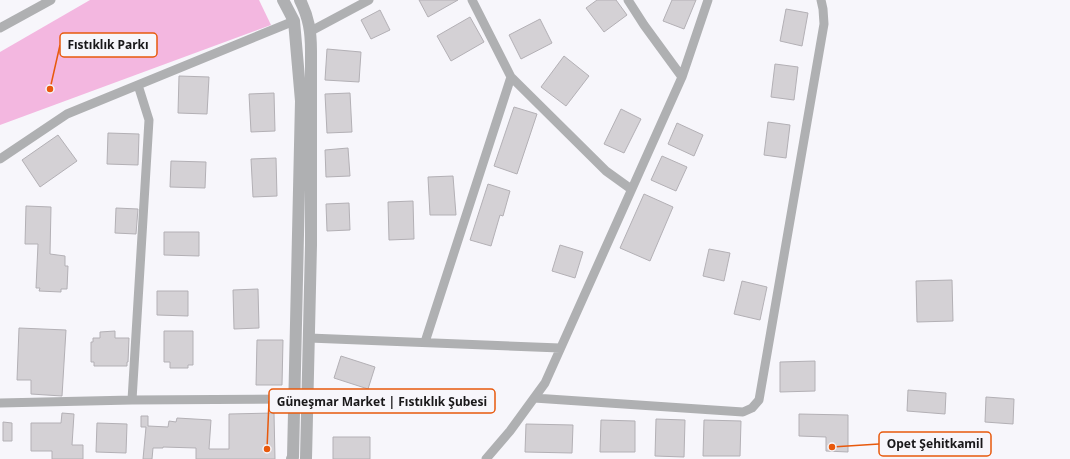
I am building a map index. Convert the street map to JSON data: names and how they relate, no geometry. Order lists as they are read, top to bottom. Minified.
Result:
{"places":["Fıstıklık Parkı","Opet Şehitkamil","Güneşmar Market | Fıstıklık Şubesi"]}
